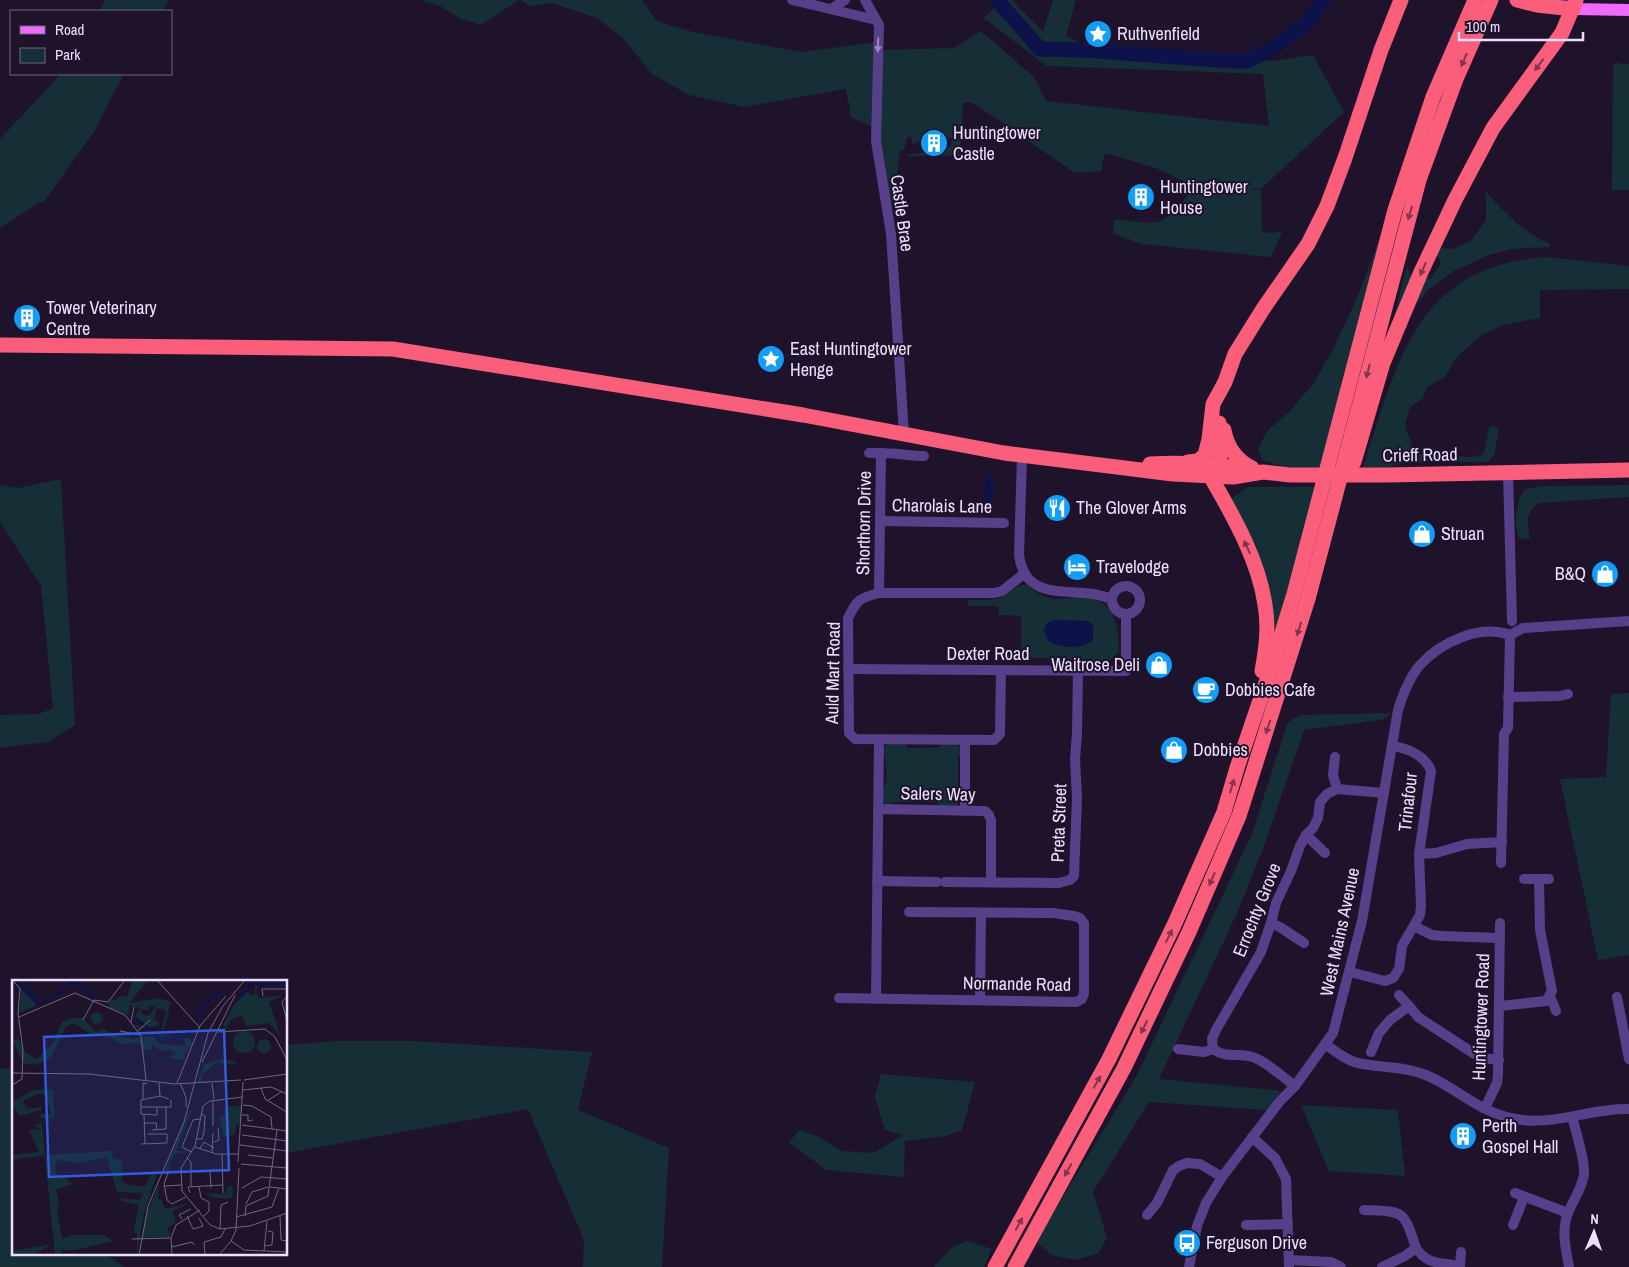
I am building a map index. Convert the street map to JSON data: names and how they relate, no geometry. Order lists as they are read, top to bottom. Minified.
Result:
{"streets":{"highway":["Crieff Road"],"street":["Castle Brae","Charolais Lane","Shorthorn Drive","Dexter Road","Auld Mart Road","Salers Way","Trinafour","Preta Street","Errochty Grove","West Mains Avenue","Normande Road","Huntingtower Road"]},"crossings":[["Charolais Lane","Shorthorn Drive"],["Shorthorn Drive","Auld Mart Road"],["Dexter Road","Auld Mart Road"],["Dexter Road","Preta Street"],["Salers Way","Preta Street"],["Trinafour","West Mains Avenue"]],"one_way":["Castle Brae"],"places":{"place":["Ruthvenfield","East Huntingtower Henge"],"building":["Huntingtower Castle","Huntingtower House","Tower Veterinary Centre","Perth Gospel Hall"],"restaurant":["The Glover Arms"],"shop":["Struan","B&Q","Waitrose Deli","Dobbies"],"hotel":["Travelodge"],"cafe":["Dobbies Cafe"],"bus stop":["Ferguson Drive"]},"legend":["Road","Park"],"scale_bar":"100 m","north":"top"}
